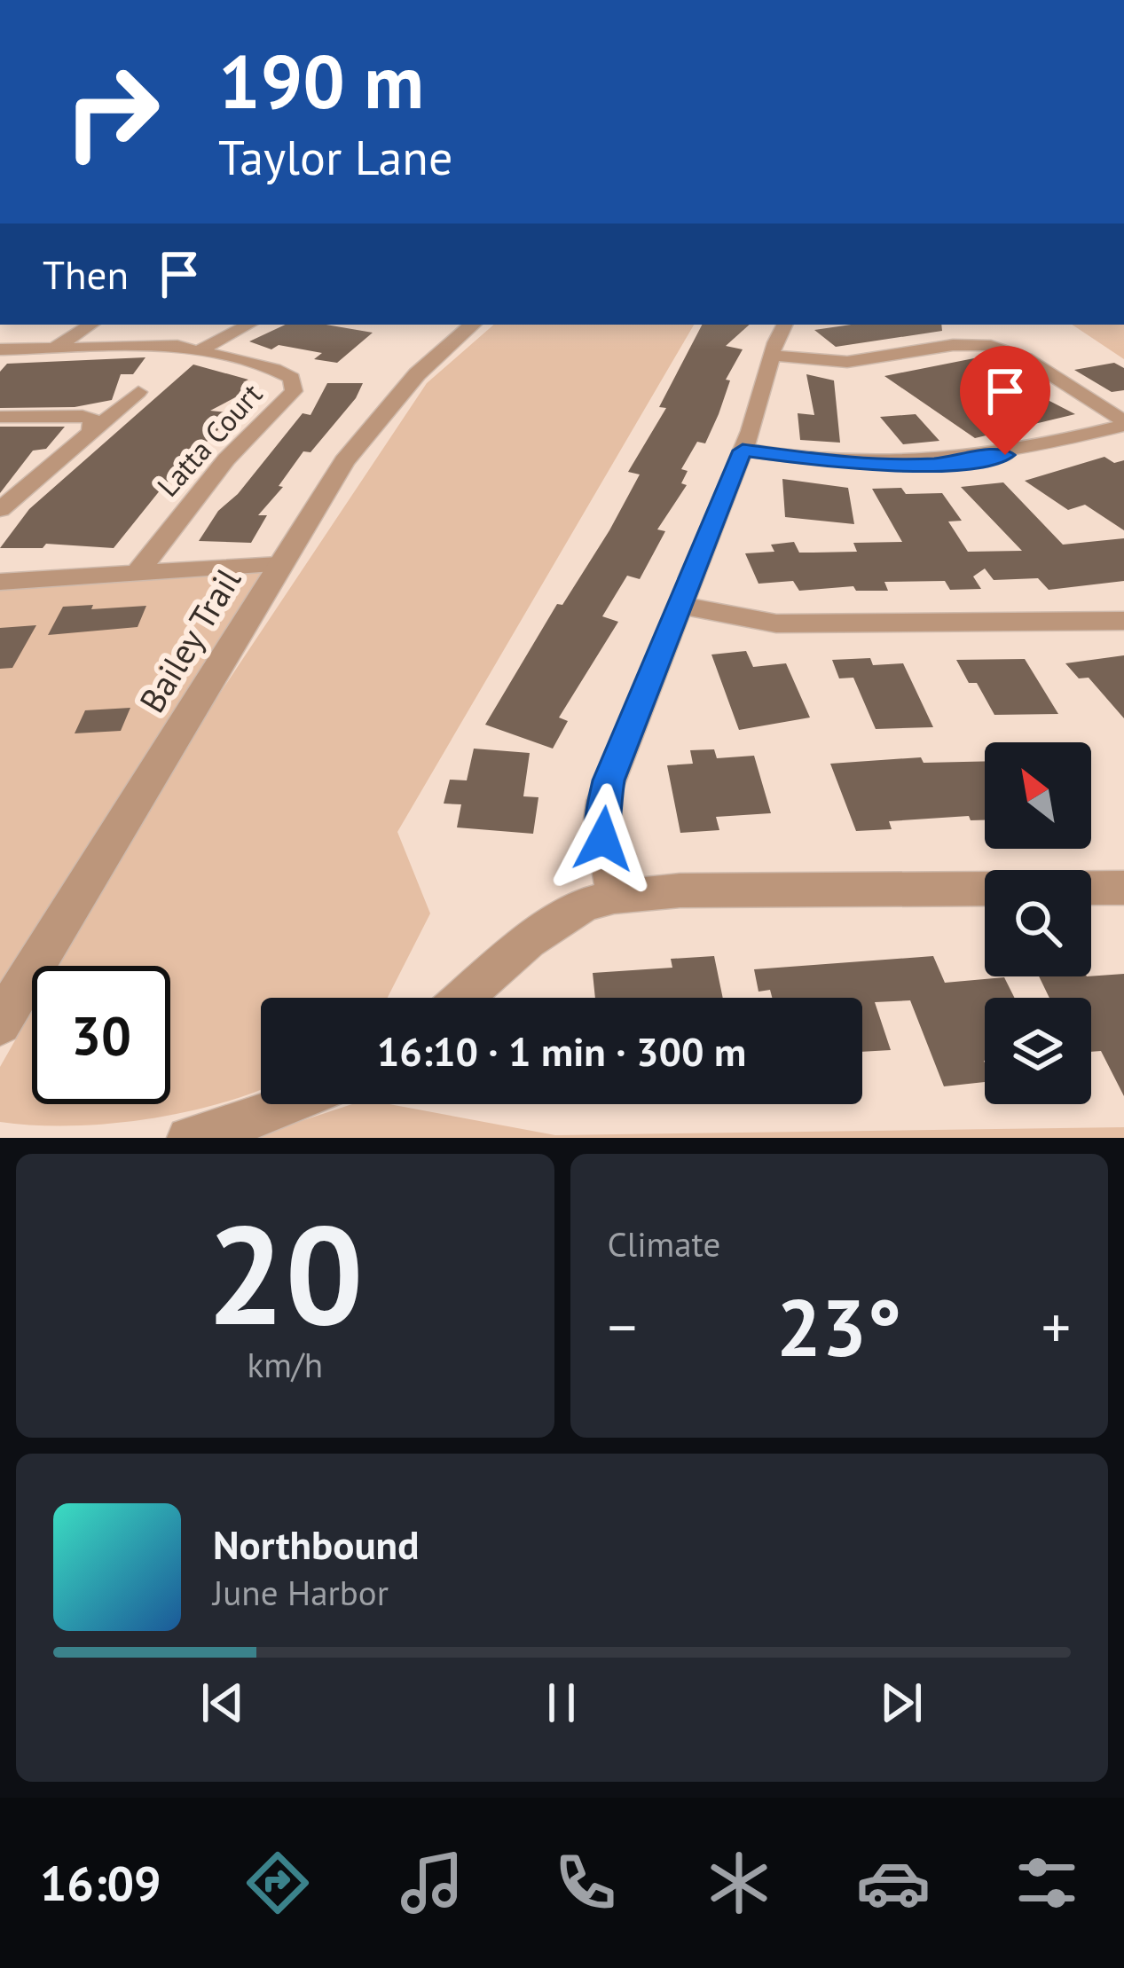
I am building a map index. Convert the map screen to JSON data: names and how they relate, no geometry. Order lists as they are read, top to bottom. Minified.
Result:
{"streets":{"street":["Latta Court","Bailey Trail"]},"north":"top left","page":{"turn":["190 m","Taylor Lane"],"then":"Then","limit":"30","trip":"16:10 · 1 min · 300 m","tile":[["20","km/h"],"Climate"],"heat":["−","23°","+"],"song":["Northbound","June Harbor"],"tabs":"16:09"}}
